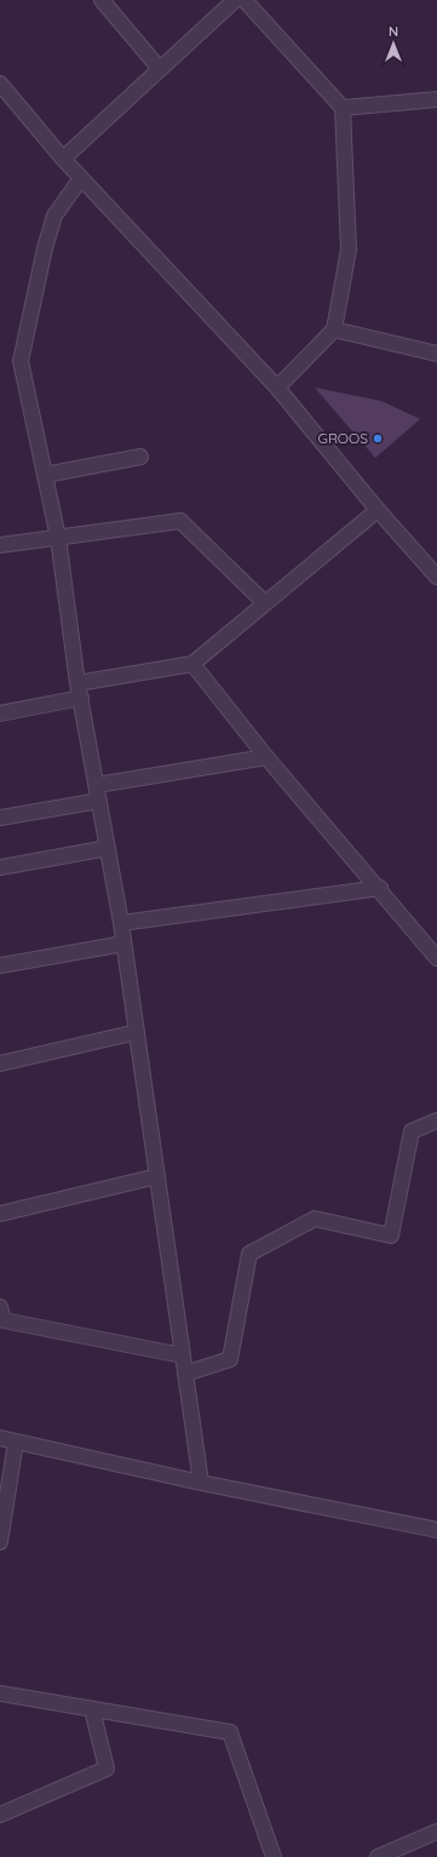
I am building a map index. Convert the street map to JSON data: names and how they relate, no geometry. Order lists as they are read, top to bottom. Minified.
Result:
{"places":["GROOS"],"north":"top"}
